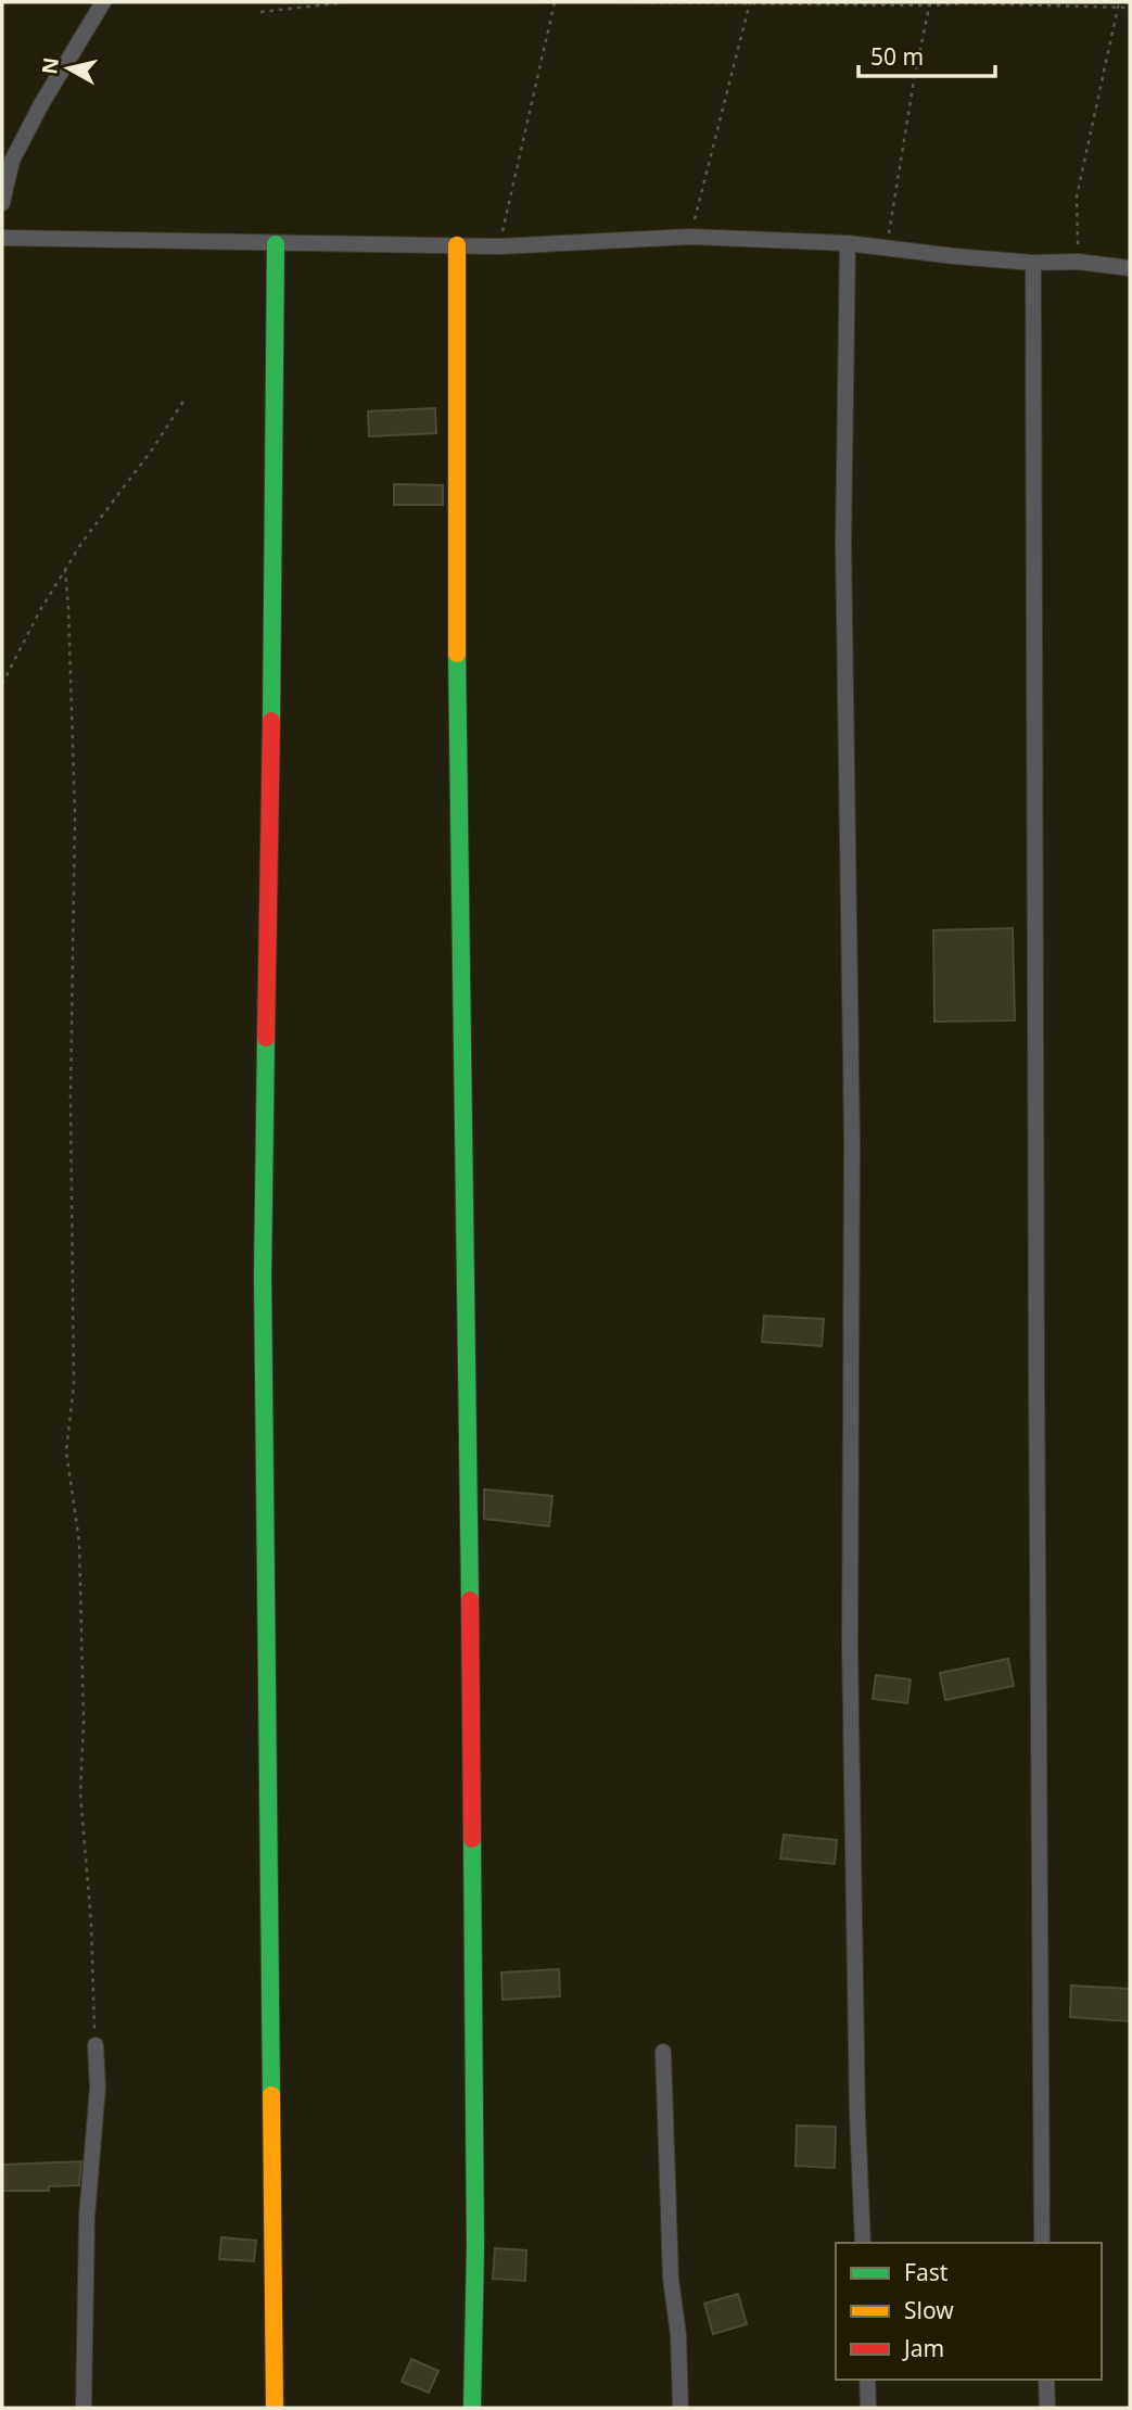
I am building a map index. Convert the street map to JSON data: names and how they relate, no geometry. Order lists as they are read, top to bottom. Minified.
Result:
{"legend":["Fast","Slow","Jam"],"scale_bar":"50 m","north":"left"}
